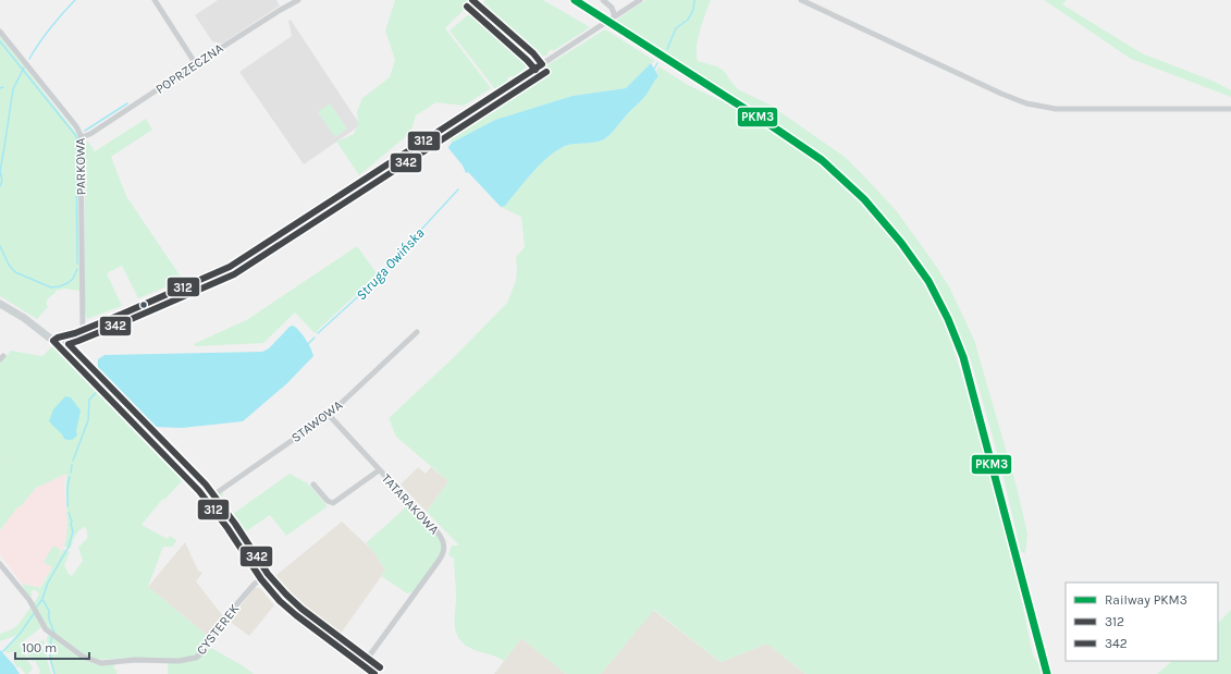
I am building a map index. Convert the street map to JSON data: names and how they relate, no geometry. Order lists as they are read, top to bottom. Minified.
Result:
{"streets":{"street":["POPRZECZNA","PARKOWA","STAWOWA","TATARAKOWA","CYSTEREK"]},"crossings":[["POPRZECZNA","PARKOWA"],["STAWOWA","TATARAKOWA"]],"water":["Struga Owińska"],"lines":["rail line PKM3","transit line 312","transit line 342"],"legend":["Railway PKM3","312","342"],"scale_bar":"100 m"}
